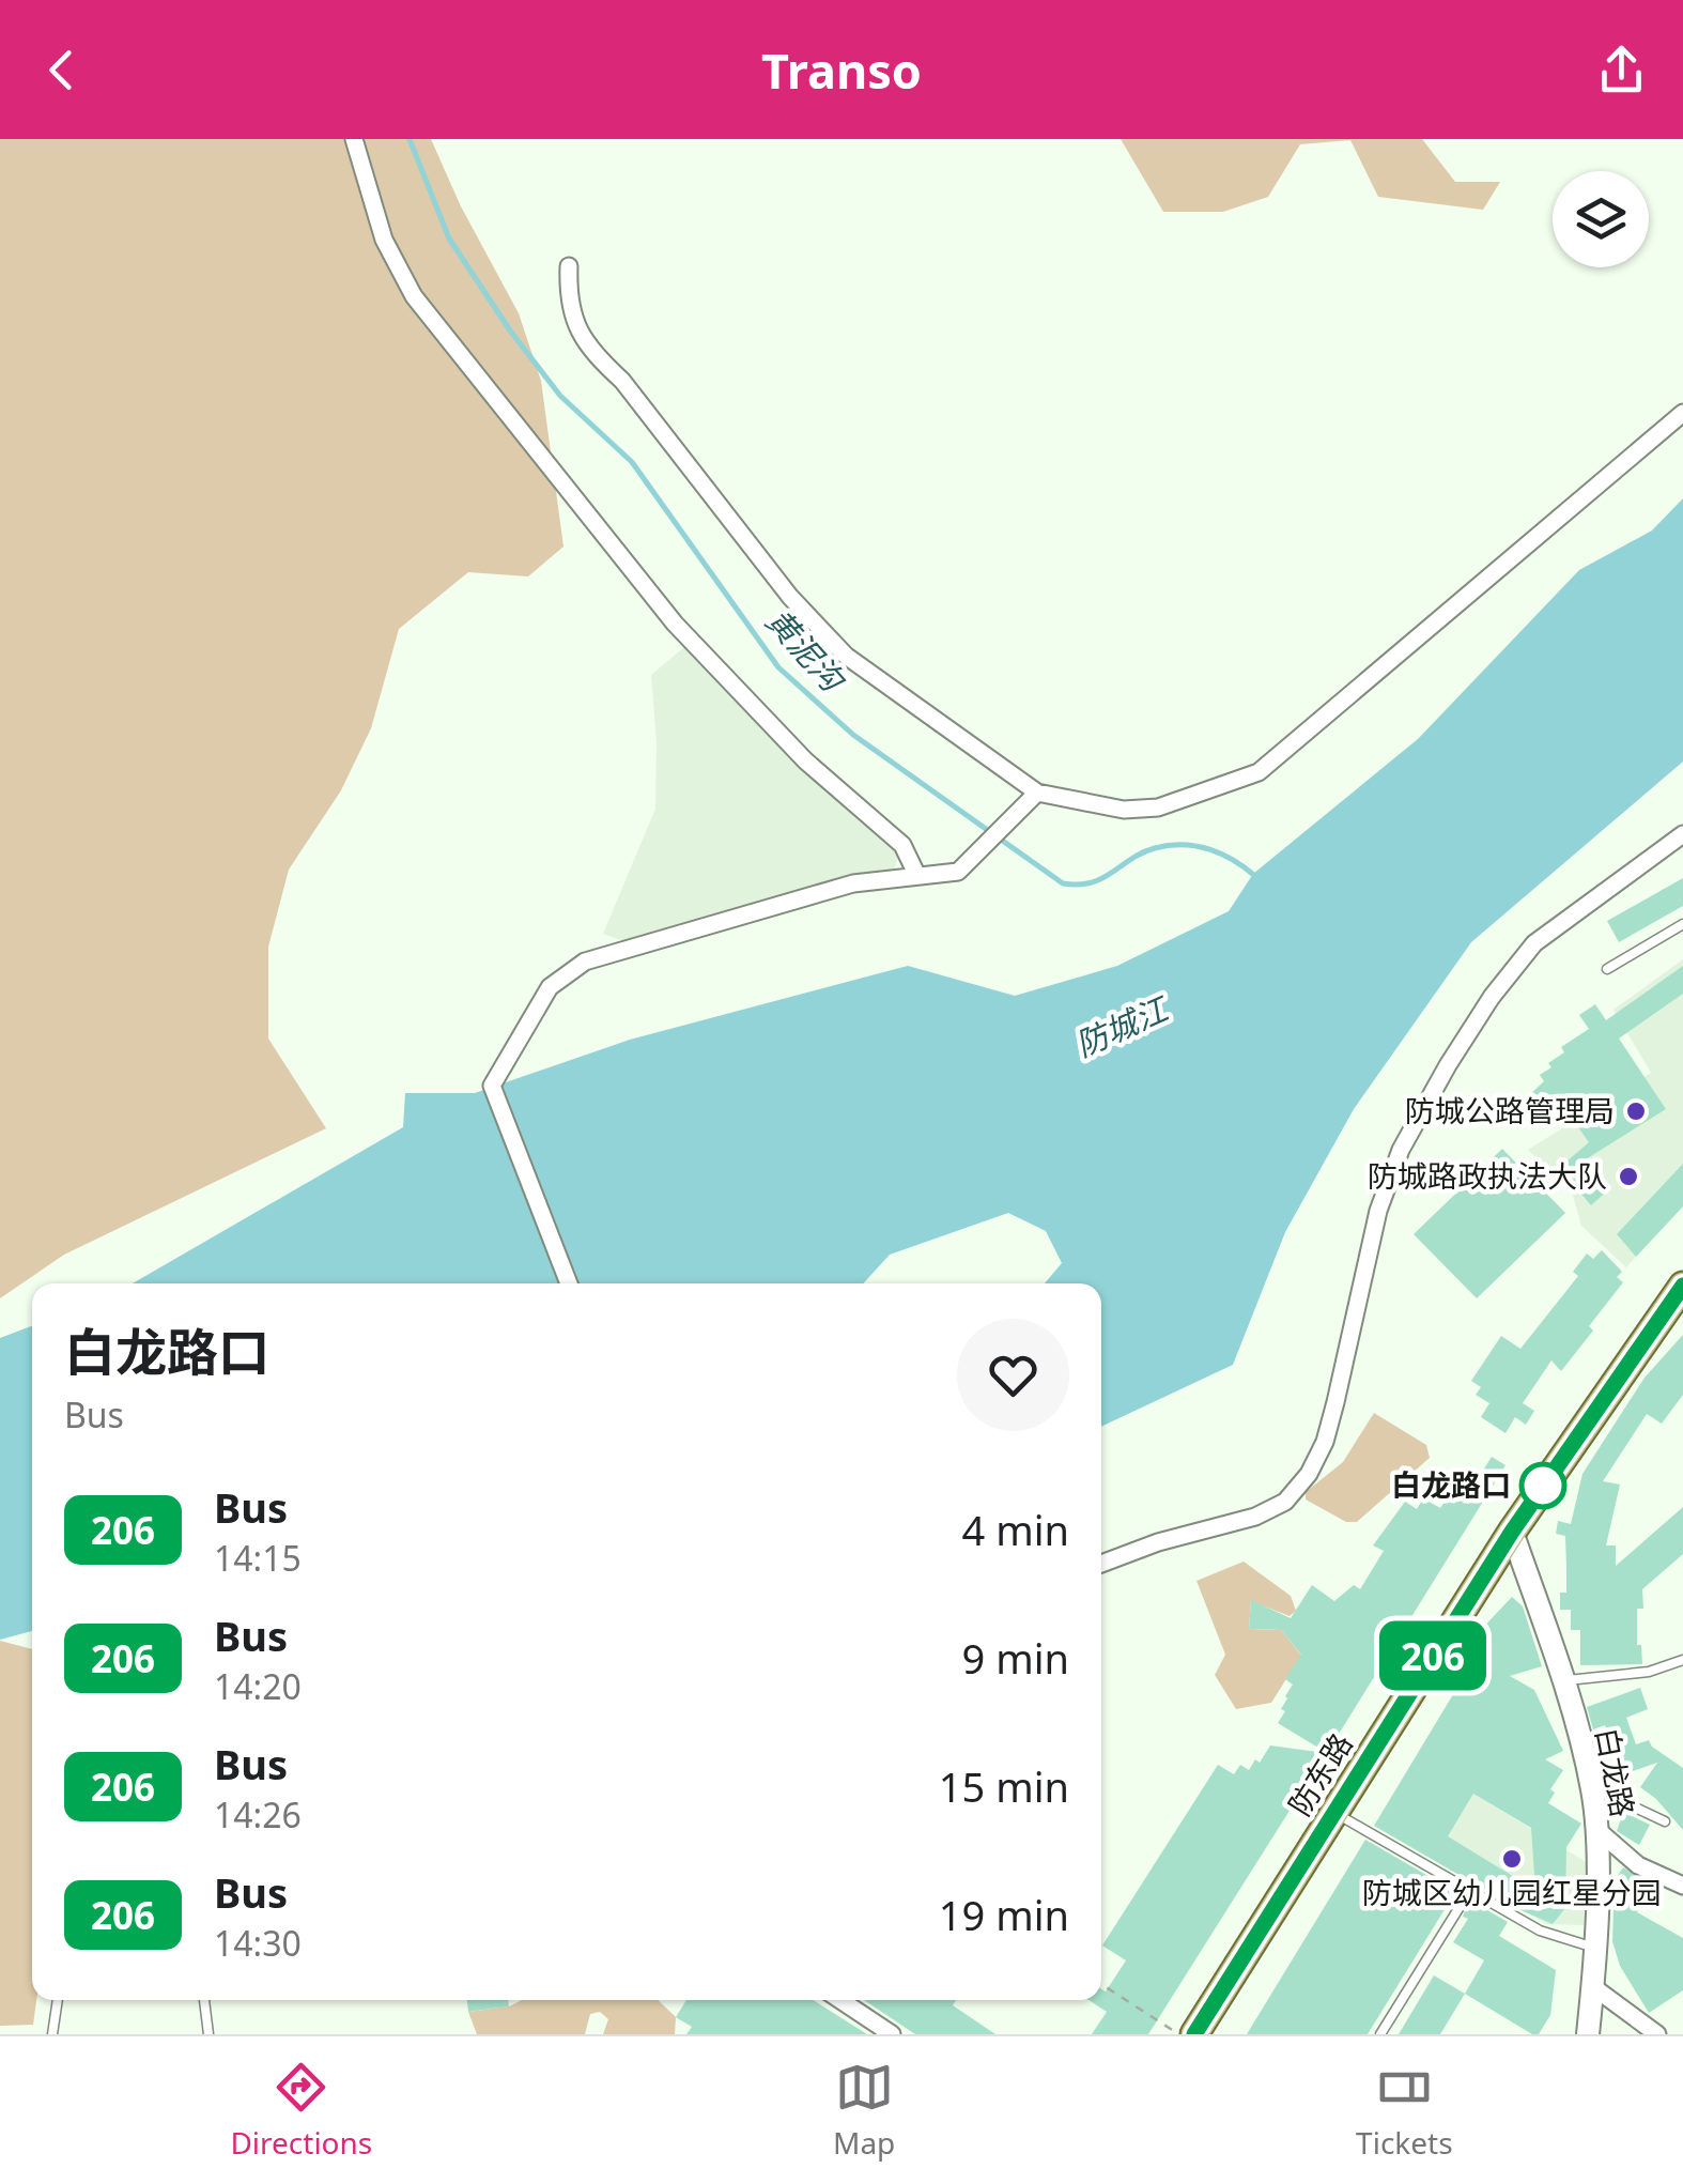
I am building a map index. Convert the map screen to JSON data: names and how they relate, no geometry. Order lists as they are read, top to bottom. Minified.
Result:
{"streets":{"main road":["防东路"],"street":["白龙路"]},"crossings":[["白龙路","防东路"]],"water":["黄泥沟","防城江"],"places":["防城公路管理局","防城路政执法大队","白龙路口","防城区幼儿园红星分园"],"lines":["bus line 206"],"page":{"header":"Transo","on_map":"206","heading":["白龙路口","Bus"],"list":[{"mark":"206","name":"Bus","note":"14:15","value":"4 min"},{"mark":"206","name":"Bus","note":"14:20","value":"9 min"},{"mark":"206","name":"Bus","note":"14:26","value":"15 min"},{"mark":"206","name":"Bus","note":"14:30","value":"19 min"}],"tabs":["Directions","Map","Tickets"]}}
